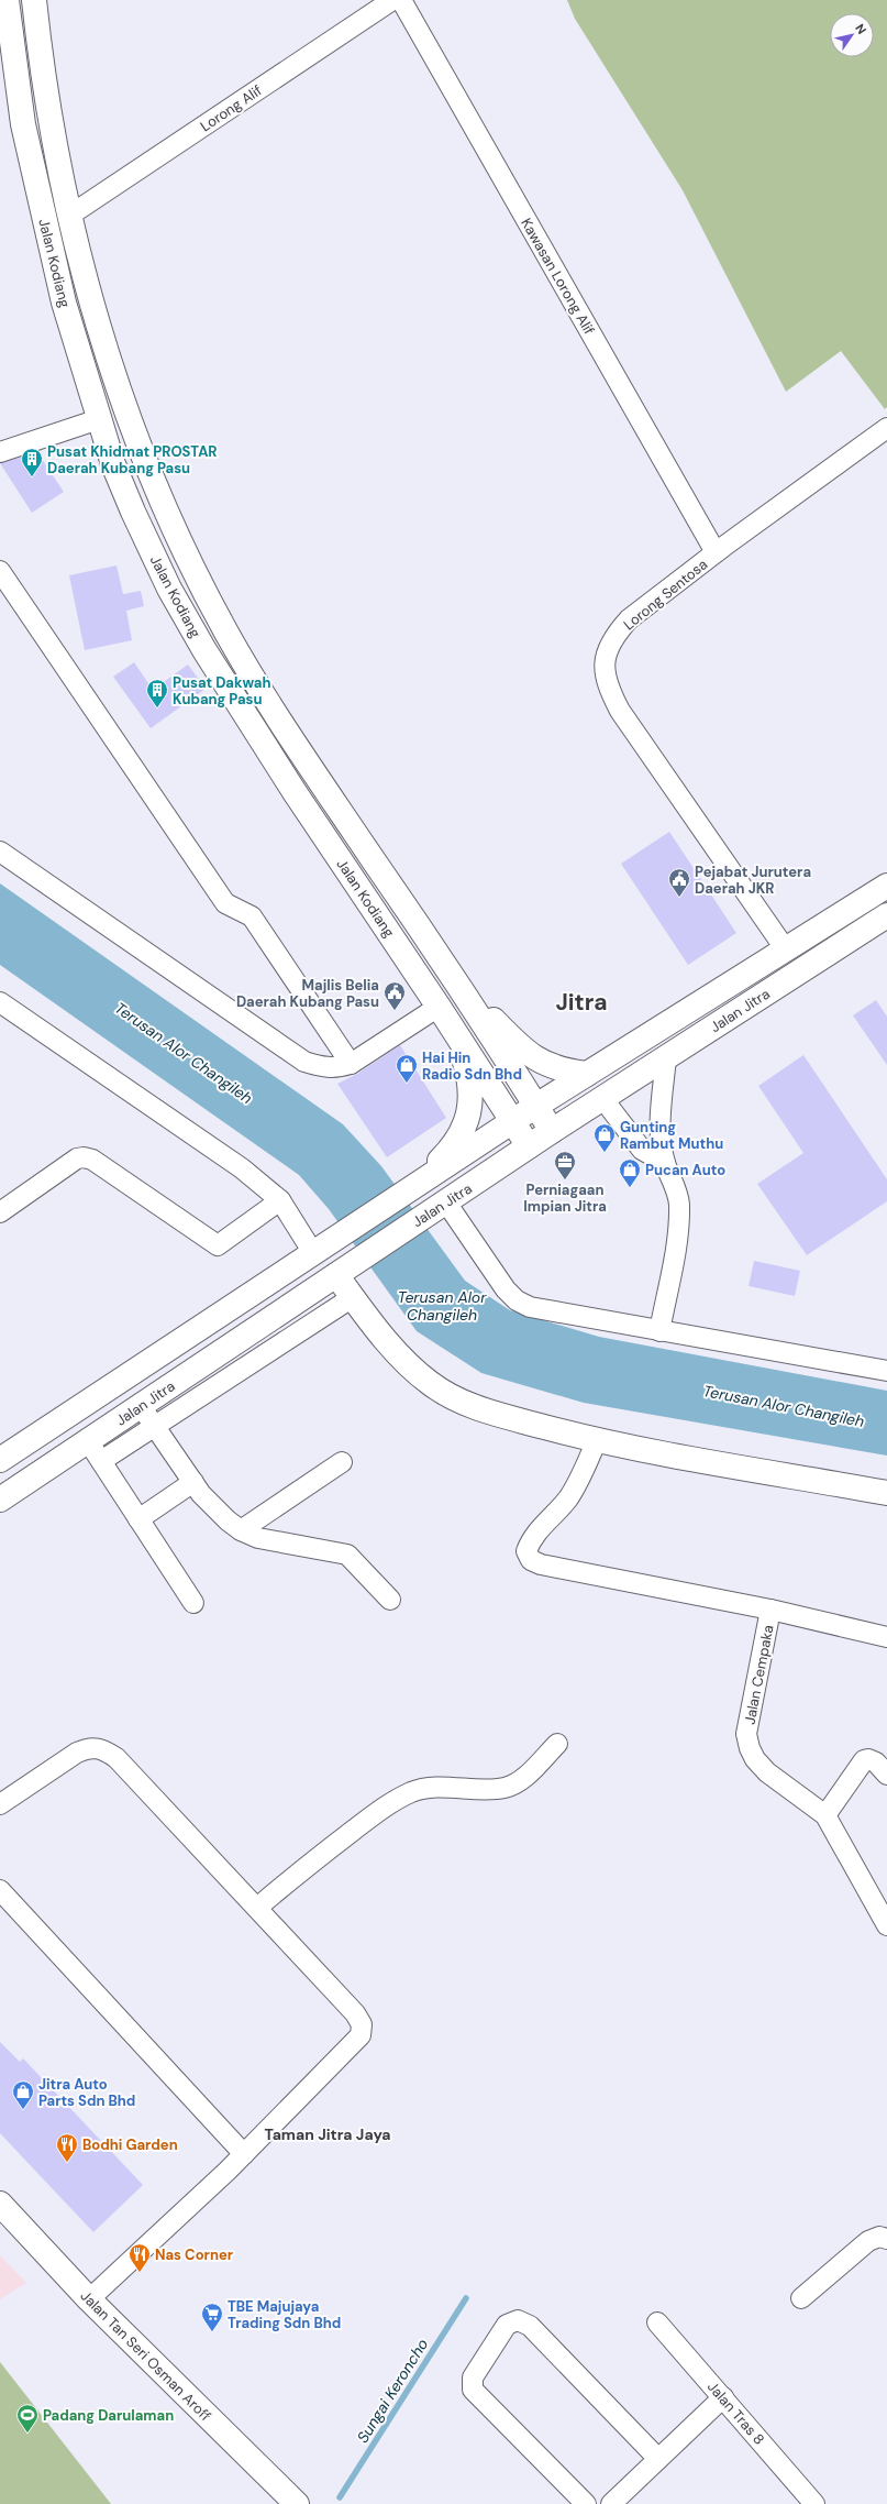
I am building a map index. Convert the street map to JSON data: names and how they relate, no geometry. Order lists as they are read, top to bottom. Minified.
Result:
{"streets":{"main road":["Jalan Kodiang","Jalan Jitra","Jalan Tan Seri Osman Aroff"],"street":["Lorong Alif","Kawasan Lorong Alif","Lorong Sentosa","Jalan Cempaka","Jalan Tras 8"]},"crossings":[["Lorong Alif","Jalan Kodiang"],["Jalan Kodiang","Jalan Jitra"],["Kawasan Lorong Alif","Lorong Sentosa"],["Lorong Sentosa","Jalan Jitra"]],"districts":["Jitra","Taman Jitra Jaya"],"water":["Terusan Alor Changileh","Sungai Keroncho"],"places":{"building":["Pusat Khidmat PROSTAR Daerah Kubang Pasu","Pusat Dakwah Kubang Pasu"],"public building":["Pejabat Jurutera Daerah JKR","Majlis Belia Daerah Kubang Pasu"],"shop":["Hai Hin Radio Sdn Bhd","Gunting Rambut Muthu","Pucan Auto","Jitra Auto Parts Sdn Bhd"],"office":["Perniagaan Impian Jitra"],"restaurant":["Bodhi Garden","Nas Corner"],"supermarket":["TBE Majujaya Trading Sdn Bhd"],"sports":["Padang Darulaman"]},"north":"top right"}
